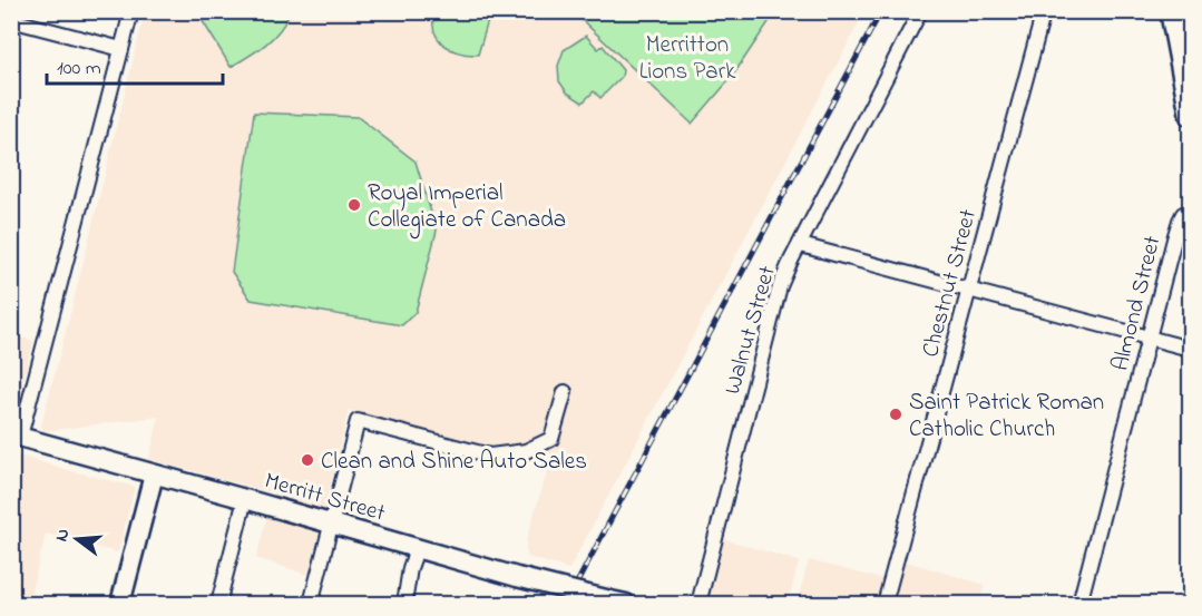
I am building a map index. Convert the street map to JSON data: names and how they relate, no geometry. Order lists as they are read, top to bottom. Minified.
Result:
{"streets":{"street":["Chestnut Street","Almond Street","Walnut Street","Merritt Street"]},"parks":["Merritton Lions Park"],"places":["Royal Imperial Collegiate of Canada","Saint Patrick Roman Catholic Church","Clean and Shine Auto Sales"],"scale_bar":"100 m","north":"left"}
